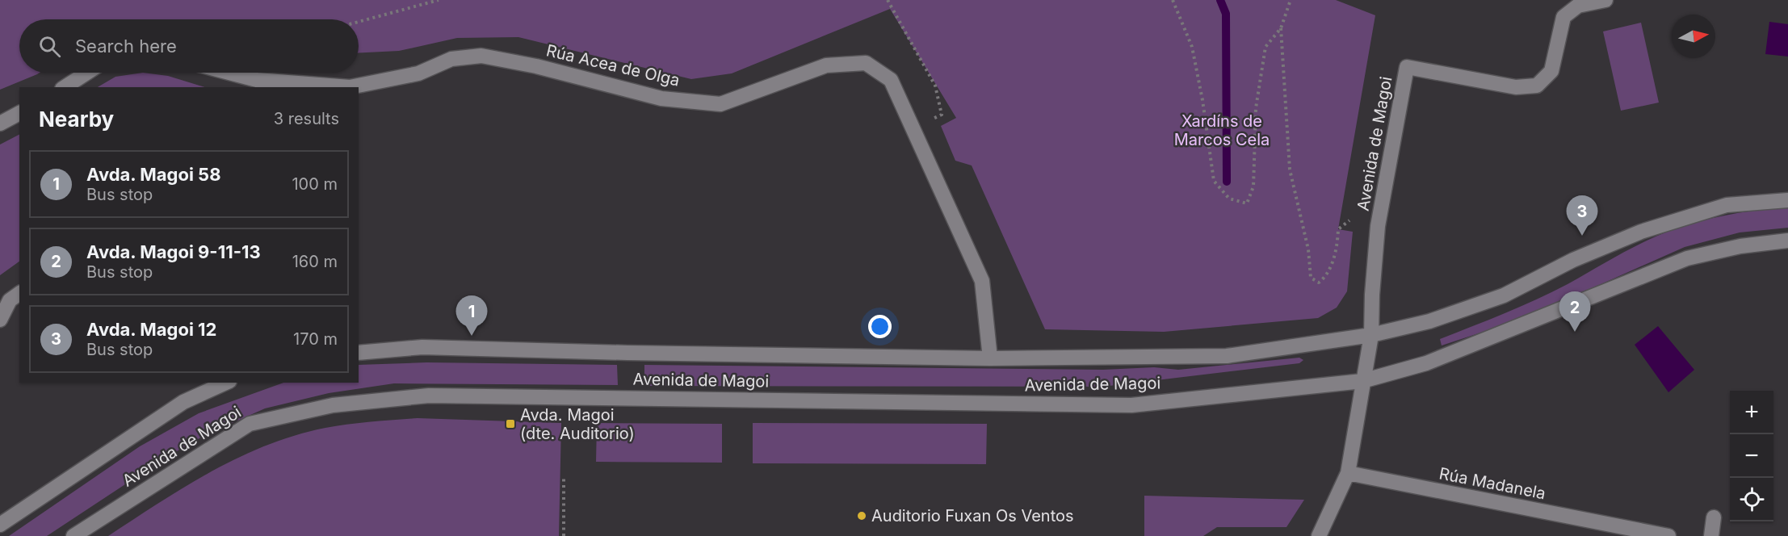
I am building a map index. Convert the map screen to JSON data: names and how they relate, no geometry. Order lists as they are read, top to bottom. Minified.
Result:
{"streets":{"street":["Rúa Acea de Olga","Avenida de Magoi","Rúa Madanela"]},"crossings":[["Rúa Acea de Olga","Avenida de Magoi"]],"parks":["Xardíns de Marcos Cela"],"places":{"transit":["Avda. Magoi (dte. Auditorio)"],"other":["Auditorio Fuxan Os Ventos"]},"north":"right","page":{"search":"Search here","heading":["Nearby","3 results"],"list":[{"mark":"1","name":"Avda. Magoi 58","note":"Bus stop","value":"100 m"},{"mark":"2","name":"Avda. Magoi 9-11-13","note":"Bus stop","value":"160 m"},{"mark":"3","name":"Avda. Magoi 12","note":"Bus stop","value":"170 m"}],"pins":["3","2","1"],"map_buttons":["+","−"]}}
